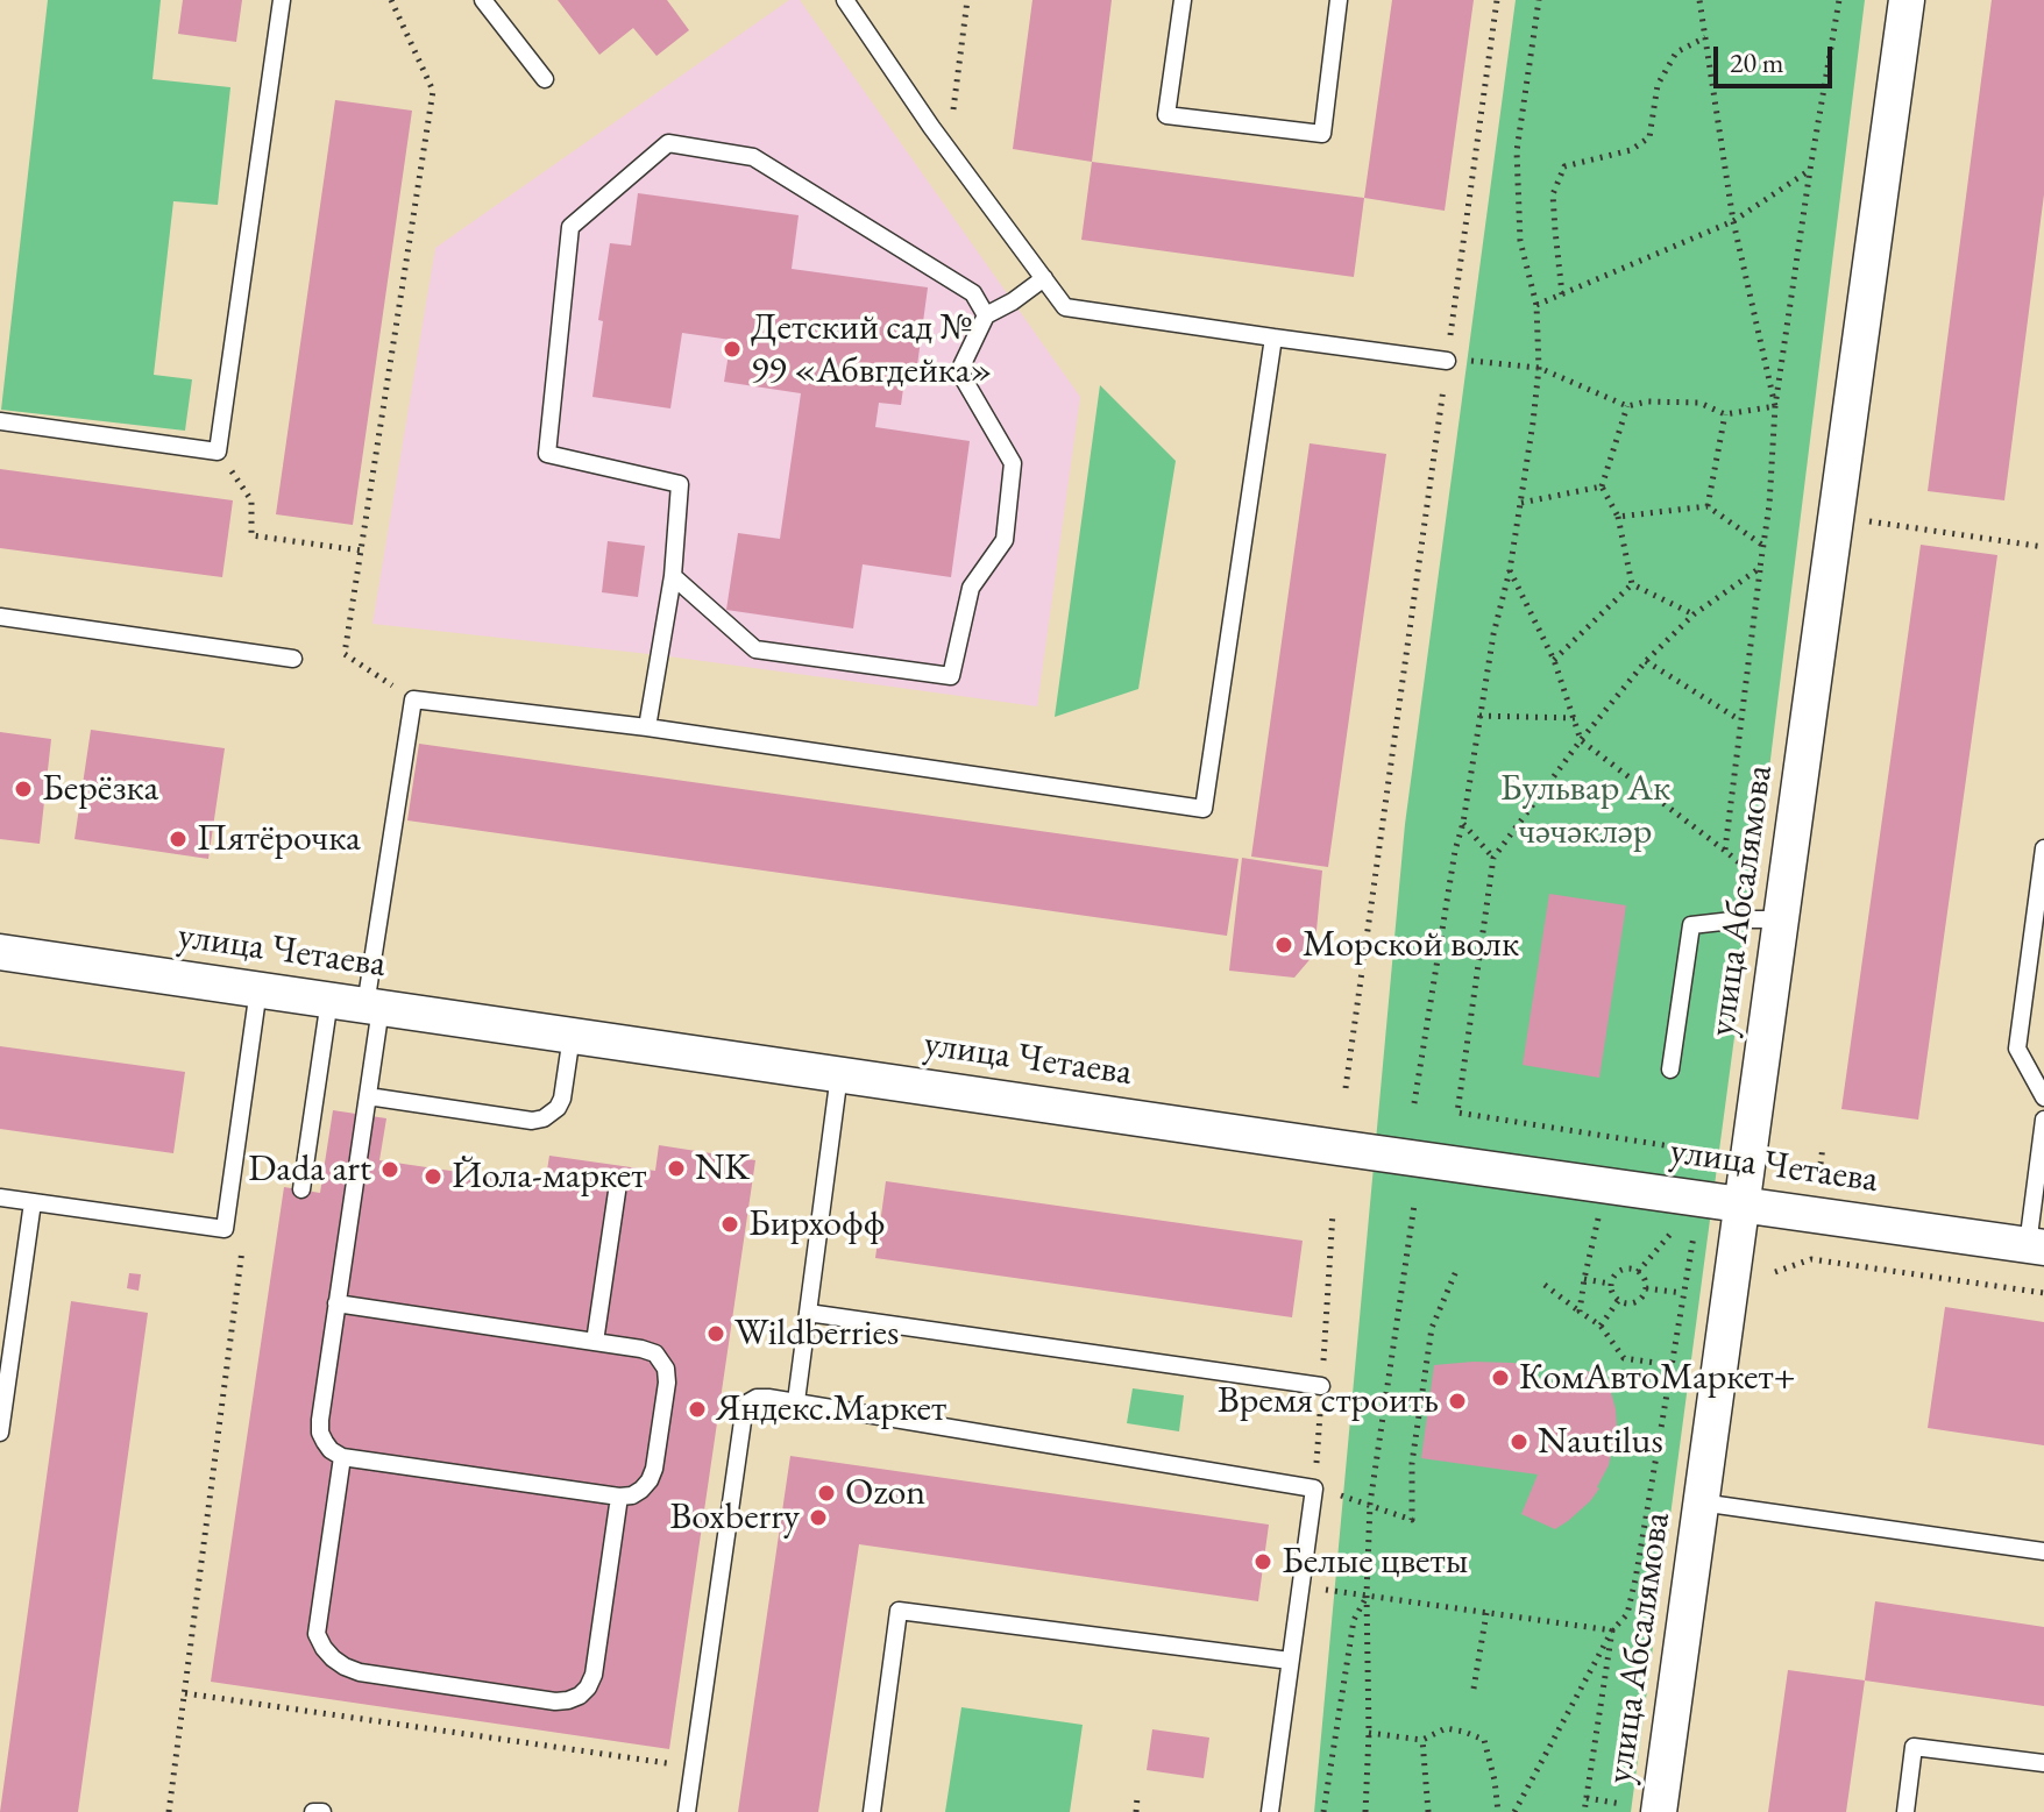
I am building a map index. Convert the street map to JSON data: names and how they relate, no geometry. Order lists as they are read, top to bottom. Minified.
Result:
{"streets":{"street":["улица Абсалямова","улица Четаева"]},"crossings":[["улица Абсалямова","улица Четаева"]],"parks":["Бульвар Ак чәчәкләр"],"places":["Детский сад № 99 «Абвгдейка»","Берёзка","Пятёрочка","Морской волк","NK","Dada art","Йола-маркет","Бирхофф","Wildberries","КомАвтоМаркет+","Время строить","Яндекс.Маркет","Nautilus","Ozon","Boxberry","Белые цветы"],"scale_bar":"20 m"}
